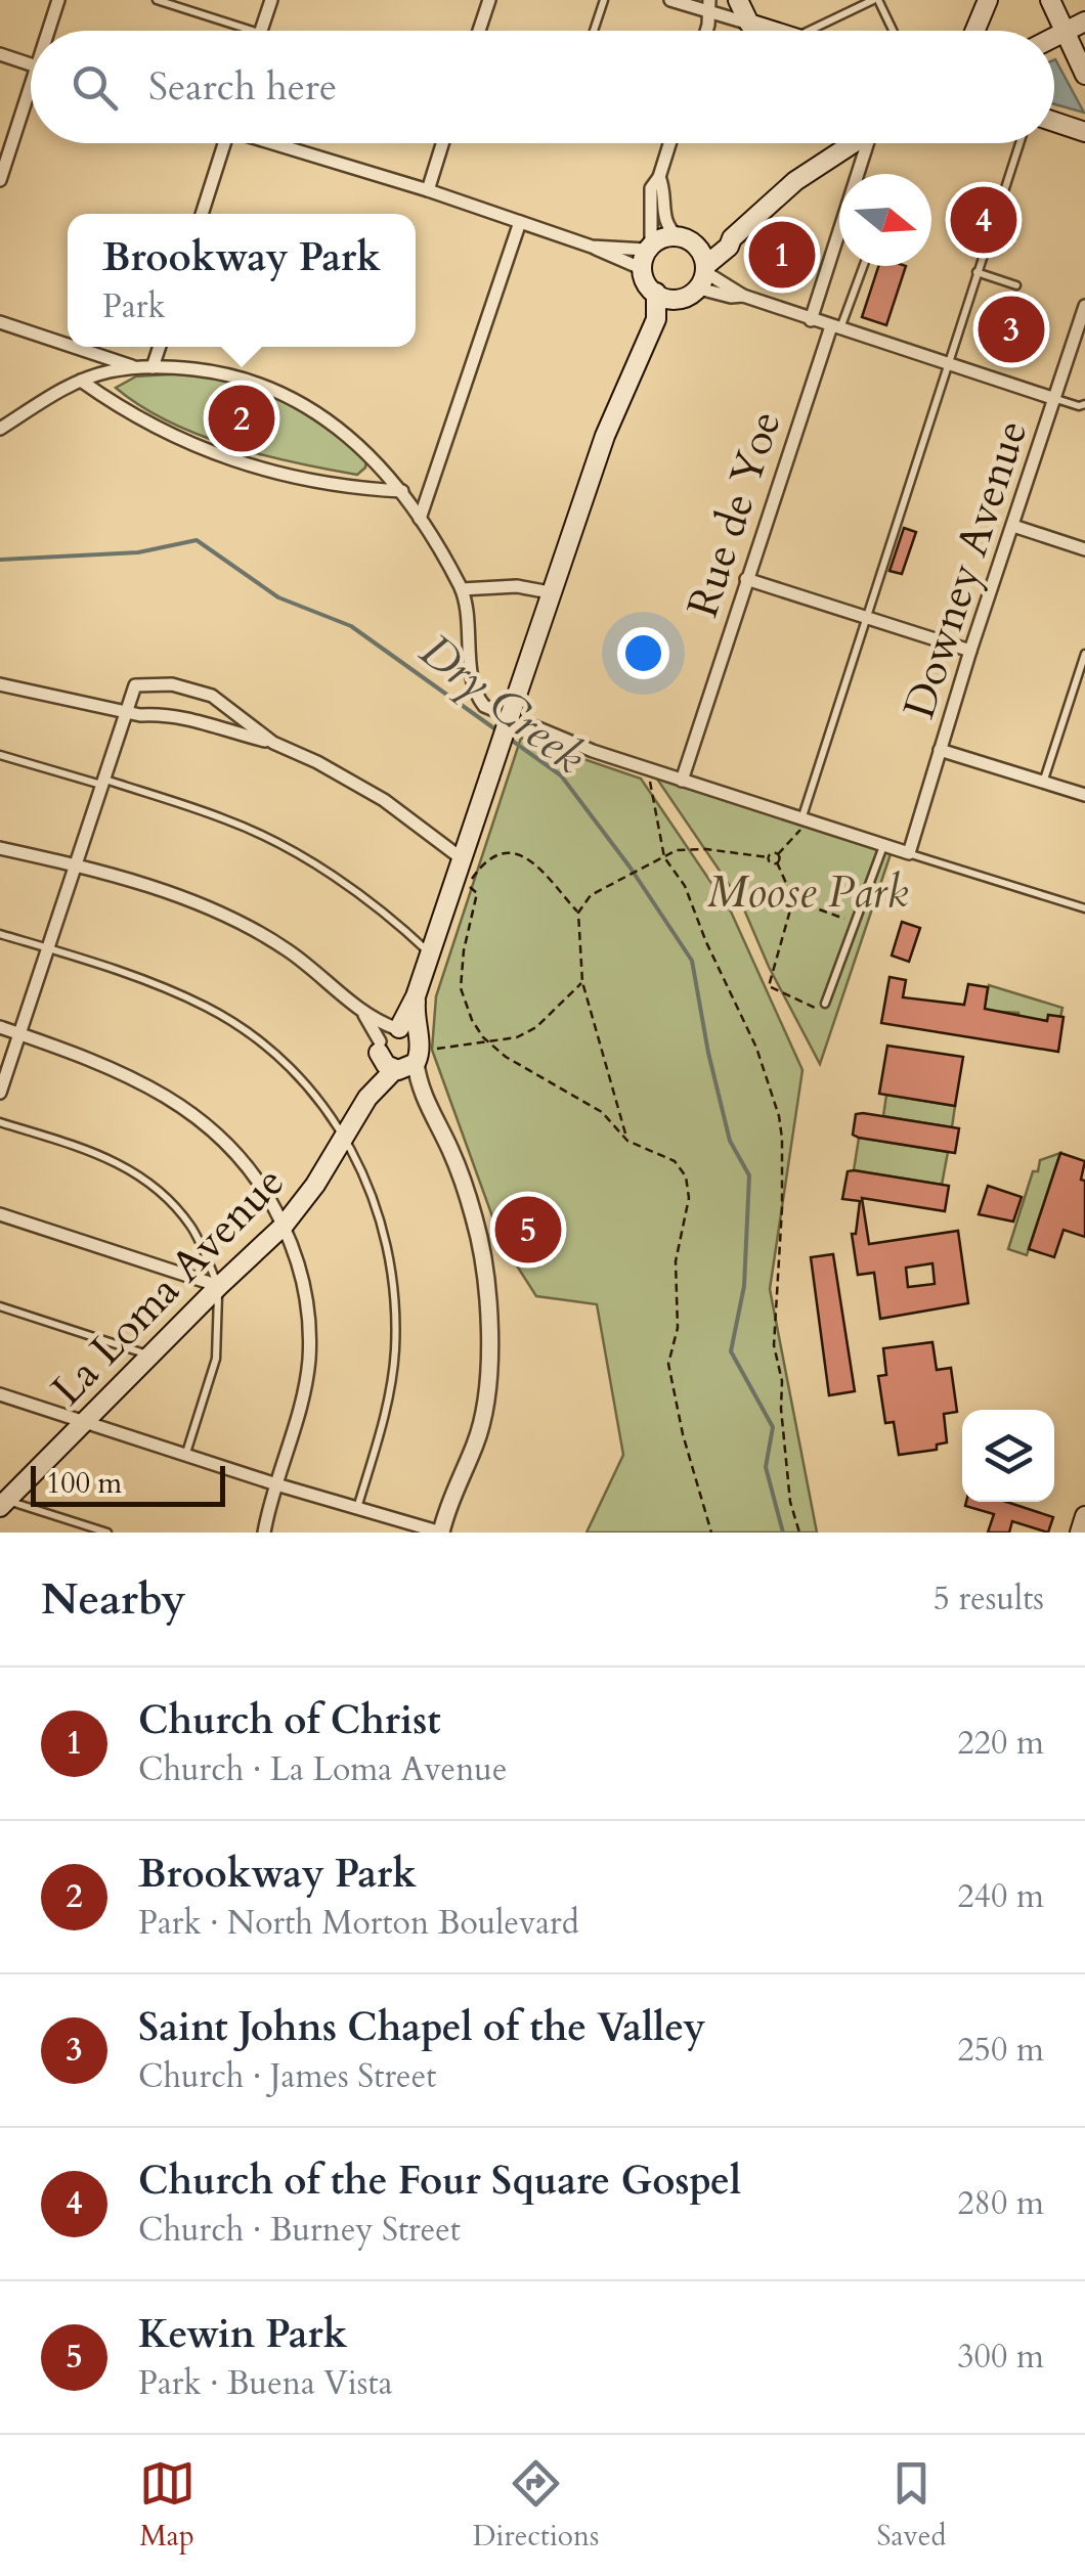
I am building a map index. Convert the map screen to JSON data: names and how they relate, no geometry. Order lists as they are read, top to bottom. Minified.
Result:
{"streets":{"main road":["La Loma Avenue"],"street":["Rue de Yoe","Downey Avenue"]},"water":["Dry Creek"],"parks":["Moose Park"],"scale_bar":"100 m","north":"right","page":{"search":"Search here","pins":["4","1","3","2","5"],"popup":["Brookway Park","Park"],"scale":"100 m","heading":["Nearby","5 results"],"list":[{"mark":"1","name":"Church of Christ","note":"Church · La Loma Avenue","value":"220 m"},{"mark":"2","name":"Brookway Park","note":"Park · North Morton Boulevard","value":"240 m"},{"mark":"3","name":"Saint Johns Chapel of the Valley","note":"Church · James Street","value":"250 m"},{"mark":"4","name":"Church of the Four Square Gospel","note":"Church · Burney Street","value":"280 m"},{"mark":"5","name":"Kewin Park","note":"Park · Buena Vista","value":"300 m"}],"nav":["Map","Directions","Saved"]}}
